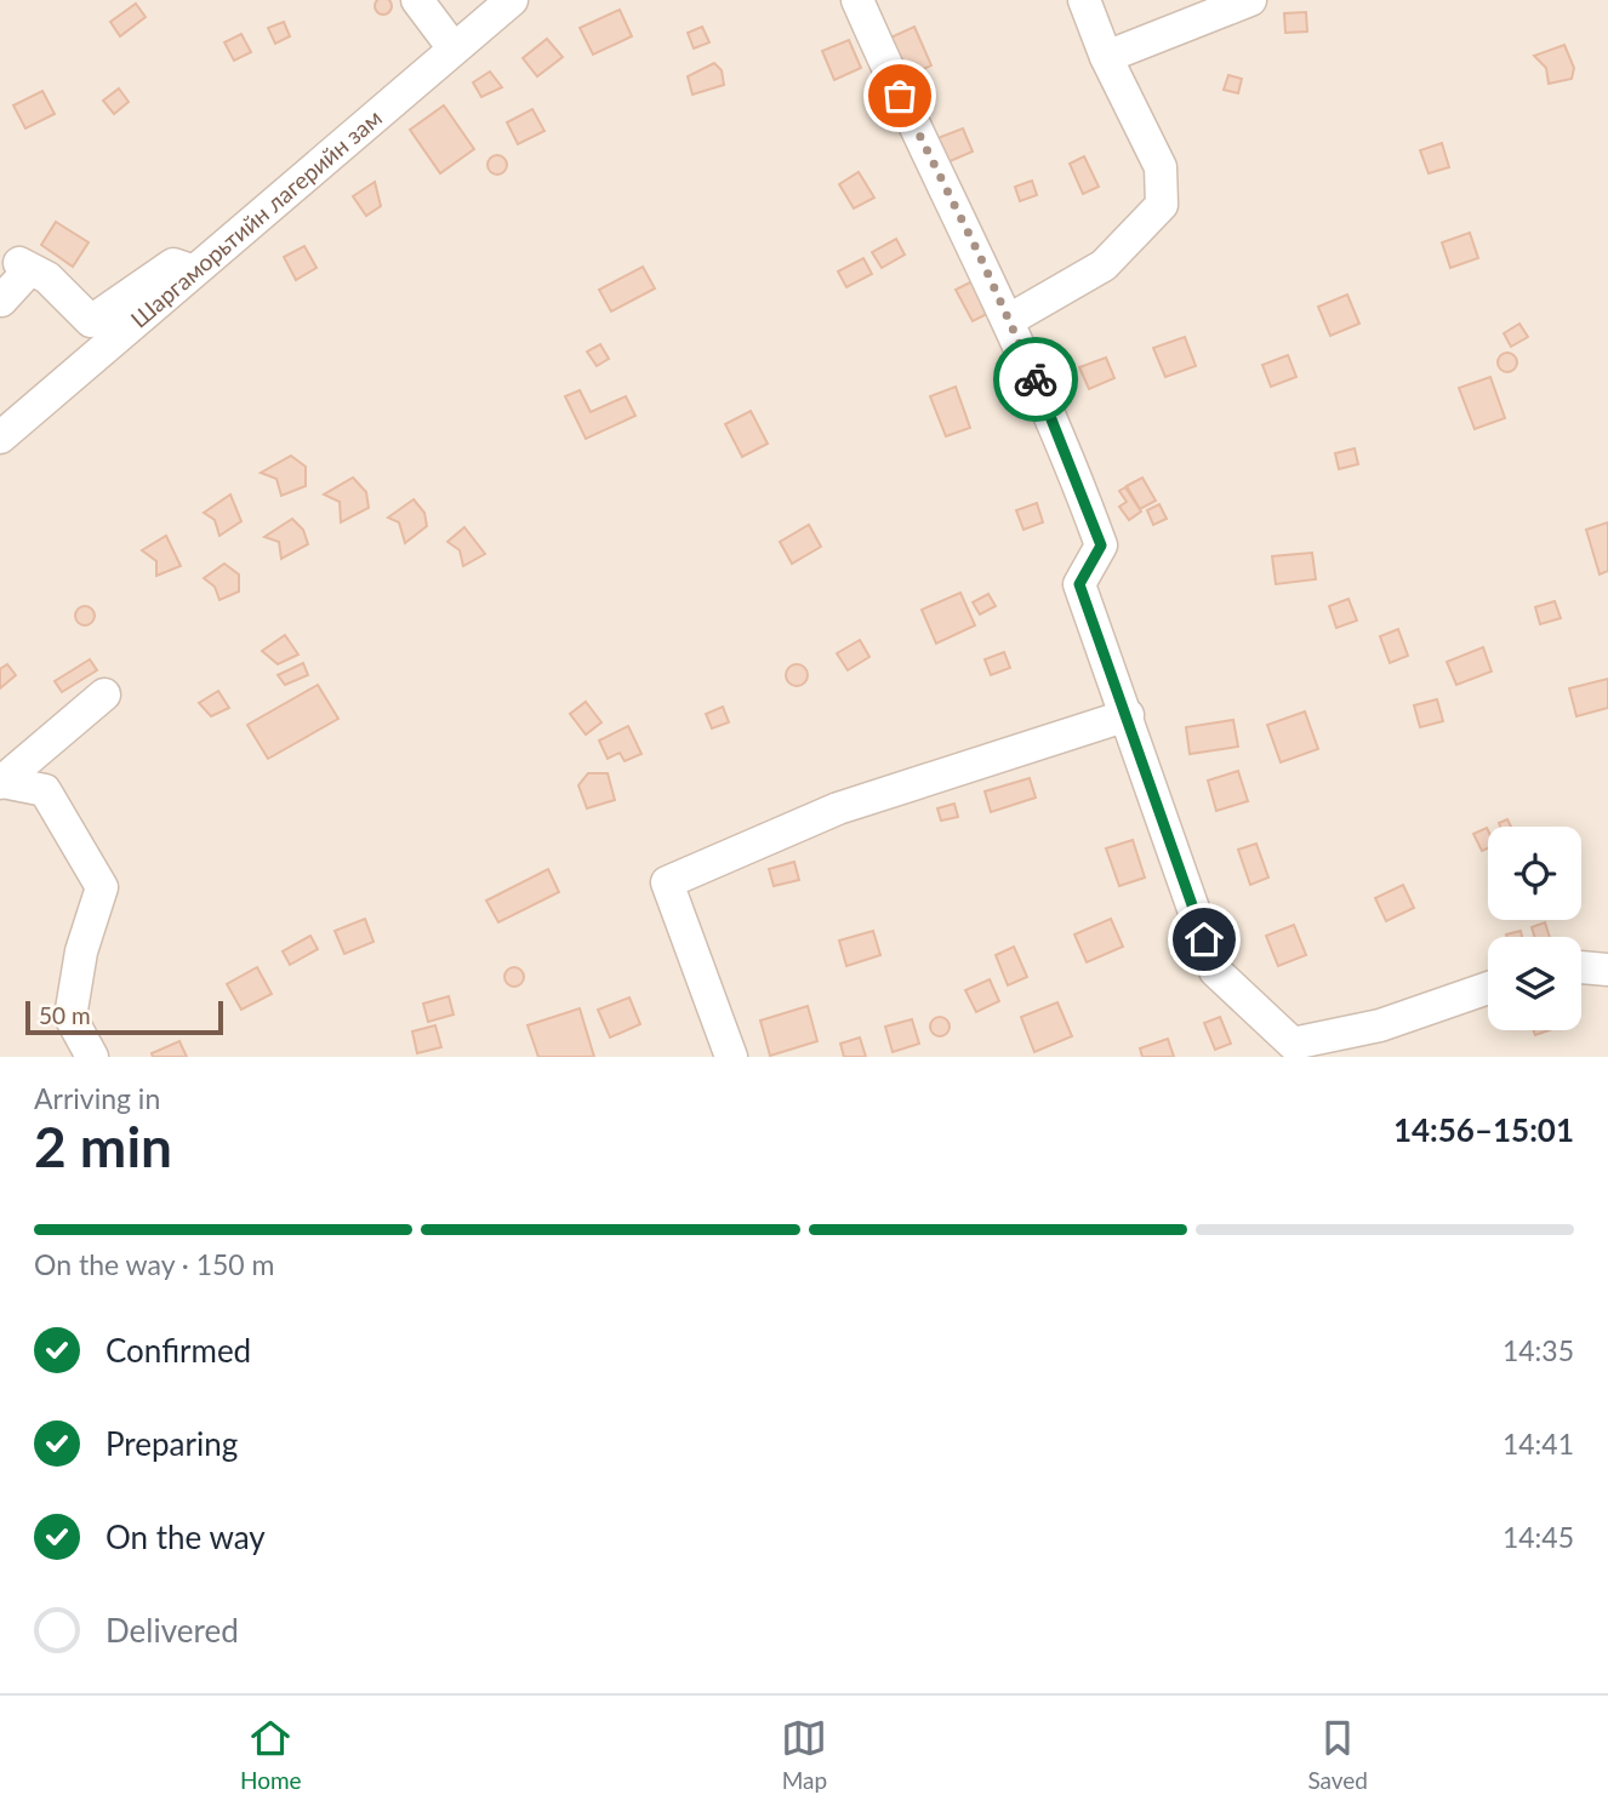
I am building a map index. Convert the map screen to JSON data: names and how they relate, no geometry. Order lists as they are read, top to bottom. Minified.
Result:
{"streets":{"street":["Шаргаморьтийн лагерийн зам"]},"scale_bar":"50 m","page":{"scale":"50 m","heading":["2 min","Arriving in","14:56–15:01"],"bar":"On the way · 150 m","list":[["Confirmed","14:35"],["Preparing","14:41"],["On the way","14:45"],"Delivered"],"tabs":["Home","Map","Saved"]}}
